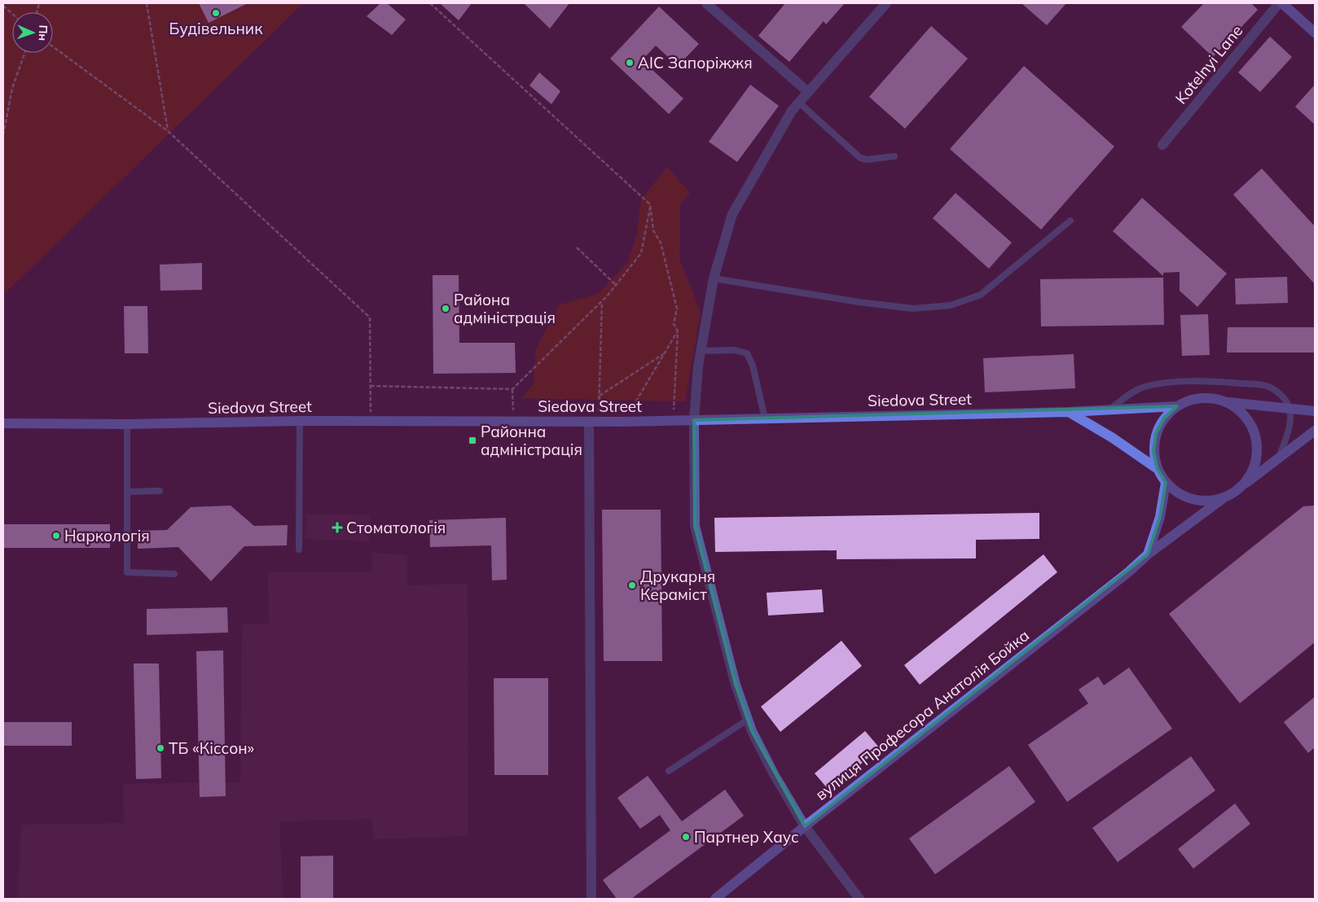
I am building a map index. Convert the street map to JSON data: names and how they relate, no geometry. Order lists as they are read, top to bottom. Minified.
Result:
{"streets":{"street":["Kotelnyi Lane","Siedova Street","вулиця Професора Анатолія Бойка"]},"crossings":[["Siedova Street","вулиця Професора Анатолія Бойка"]],"places":{"other":["Будівельник","АІС Запоріжжя","Района адміністрація","Наркологія","Друкарня Кераміст","ТБ «Кіссон»","Партнер Хаус"],"transit":["Районна адміністрація"],"health":["Стоматологія"]},"north":"right"}
